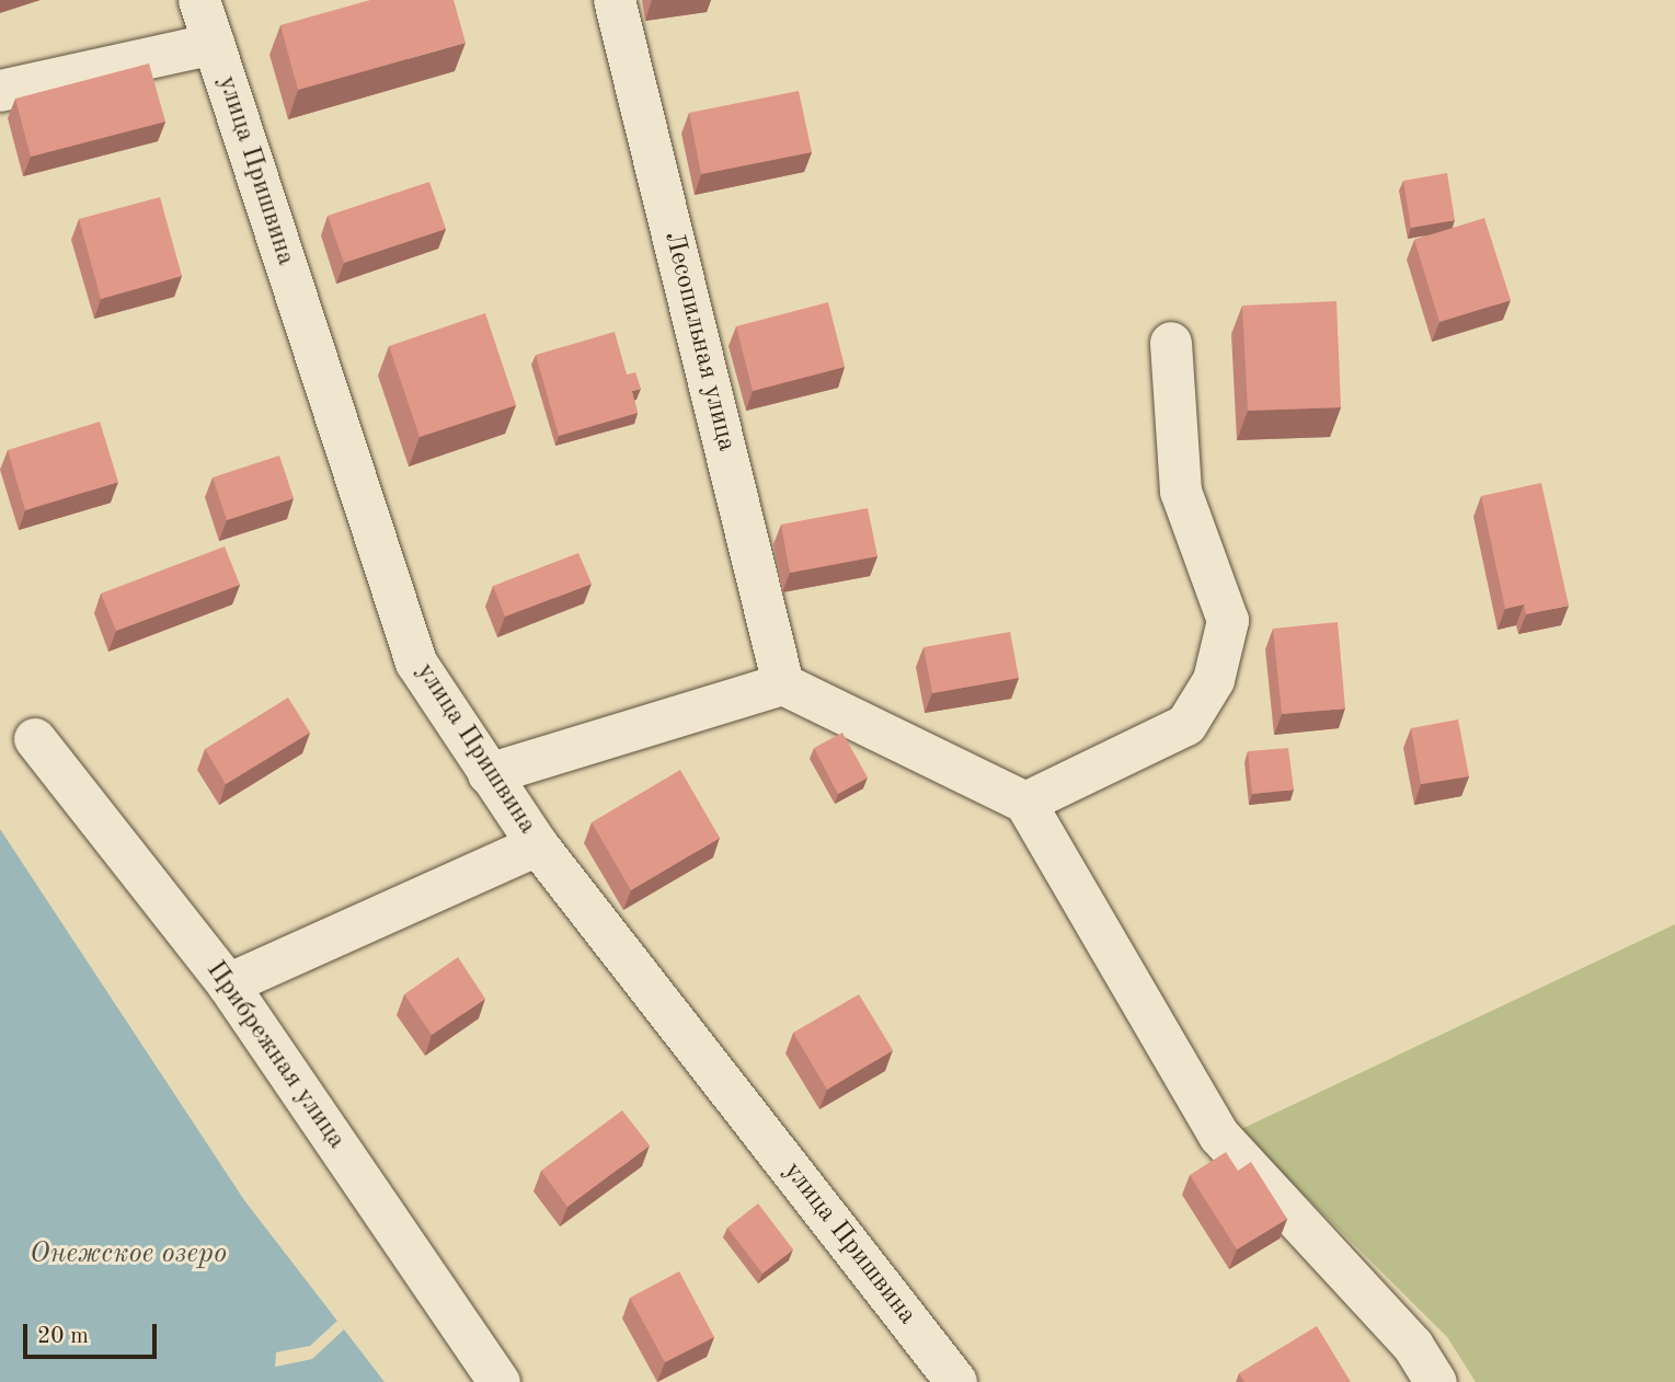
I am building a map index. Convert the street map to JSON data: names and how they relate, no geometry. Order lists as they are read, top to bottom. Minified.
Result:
{"streets":{"street":["улица Пришвина","Лесопильная улица","Прибрежная улица"]},"water":["Онежское озеро"],"scale_bar":"20 m"}
